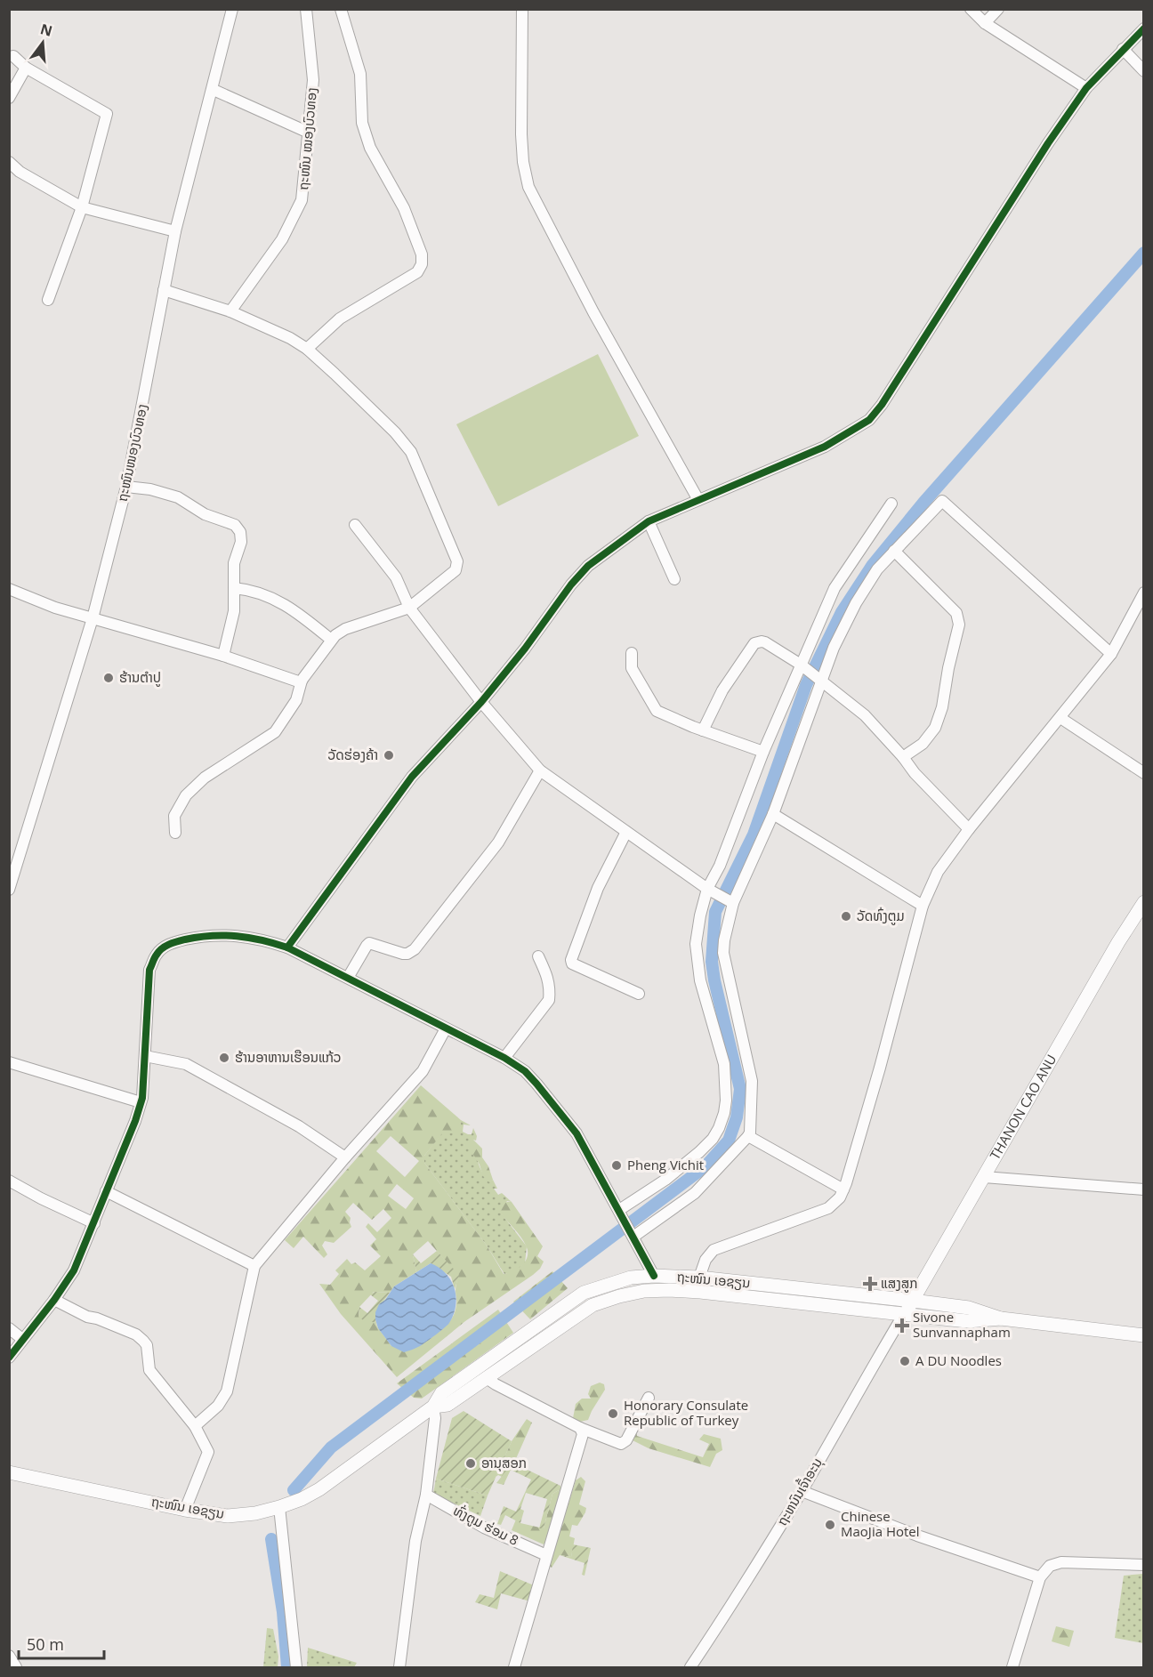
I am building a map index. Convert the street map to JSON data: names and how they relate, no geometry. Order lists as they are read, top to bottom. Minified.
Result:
{"streets":{"main road":["THANON CAO ANU","ຖະໜົນ ເອຊຽນ"],"street":["ຖະໜົນ ໝອງບົວທອງ","ຖະໜົນໜອງບົວທອງ","ຖະຫນົນເຈົ້າອະນຸ","ທົ່ງຕູມ ຮ່ອມ 8"]},"crossings":[["THANON CAO ANU","ຖະໜົນ ເອຊຽນ"],["THANON CAO ANU","ຖະຫນົນເຈົ້າອະນຸ"],["ຖະໜົນ ເອຊຽນ","ຖະຫນົນເຈົ້າອະນຸ"]],"places":{"other":["ຮ້ານຕຳປູ","ວັດຮ່ອງຄ້າ","ວັດທົ່ງຕູມ","ຮ້ານອາຫານເຮືອນແກ້ວ","Pheng Vichit","A DU Noodles","Honorary Consulate Republic of Turkey","ອານຸສອກ","Chinese MaoJia Hotel"],"health":["ແສງສູກ","Sivone Sunvannapham"]},"scale_bar":"50 m","north":"top"}
